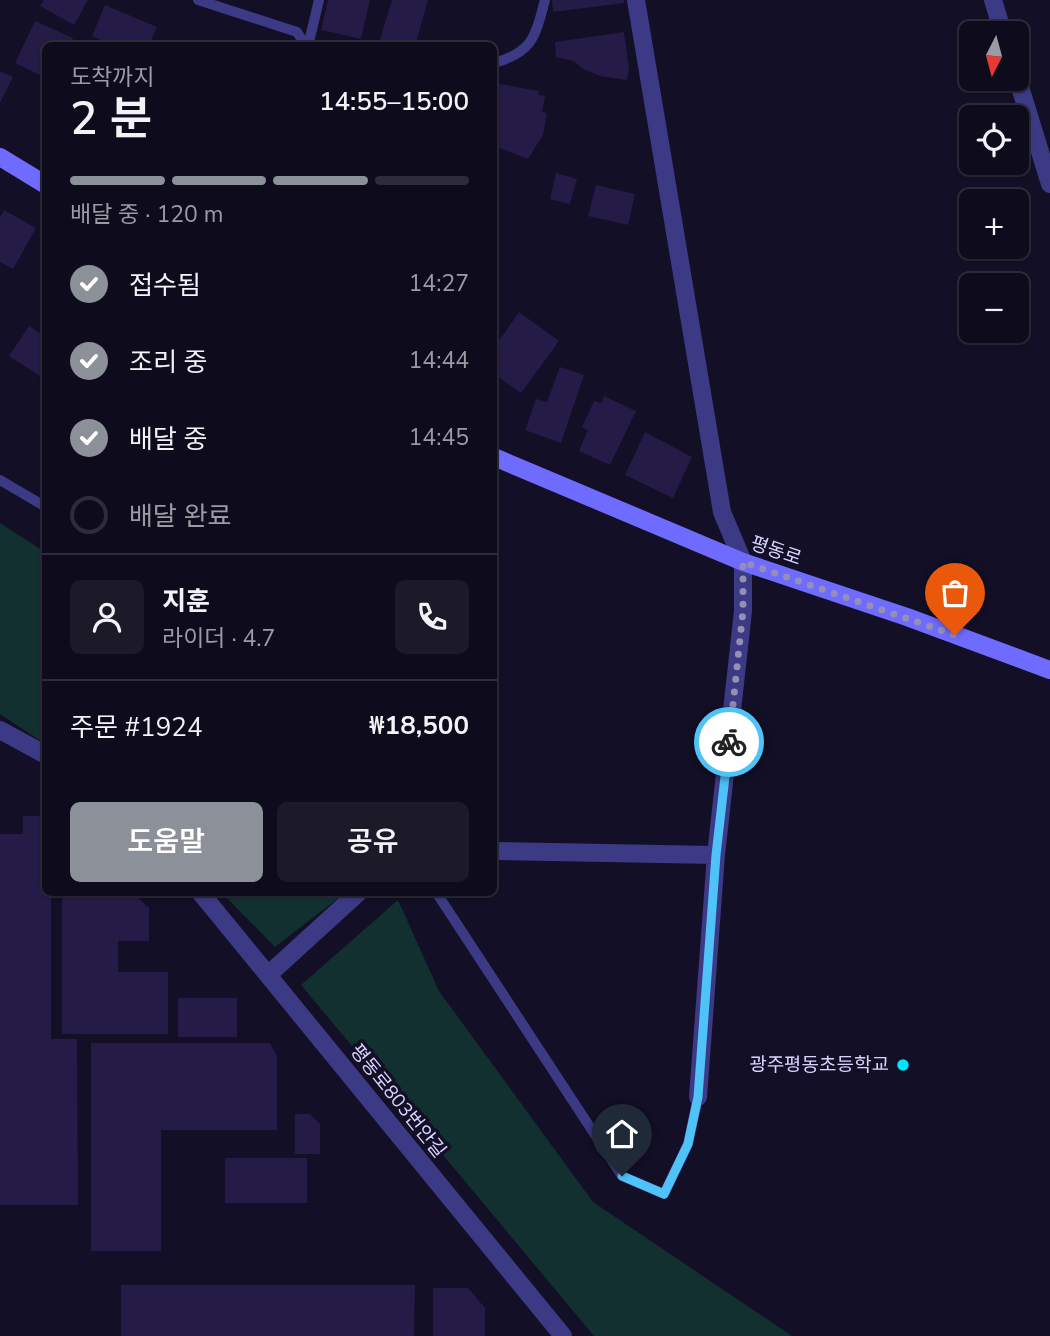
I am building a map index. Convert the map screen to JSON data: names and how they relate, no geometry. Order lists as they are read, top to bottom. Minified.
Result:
{"streets":{"main road":["평동로"],"street":["평동로803번안길"]},"places":["광주평동초등학교"],"north":"bottom","page":{"map_buttons":["+","−"],"heading":["2 분","도착까지","14:55–15:00"],"panel":["지훈","라이더 · 4.7","주문 #1924","₩18,500"],"bar":"배달 중 · 120 m","list":[["접수됨","14:27"],["조리 중","14:44"],["배달 중","14:45"],"배달 완료"],"buttons":["도움말","공유"]}}
